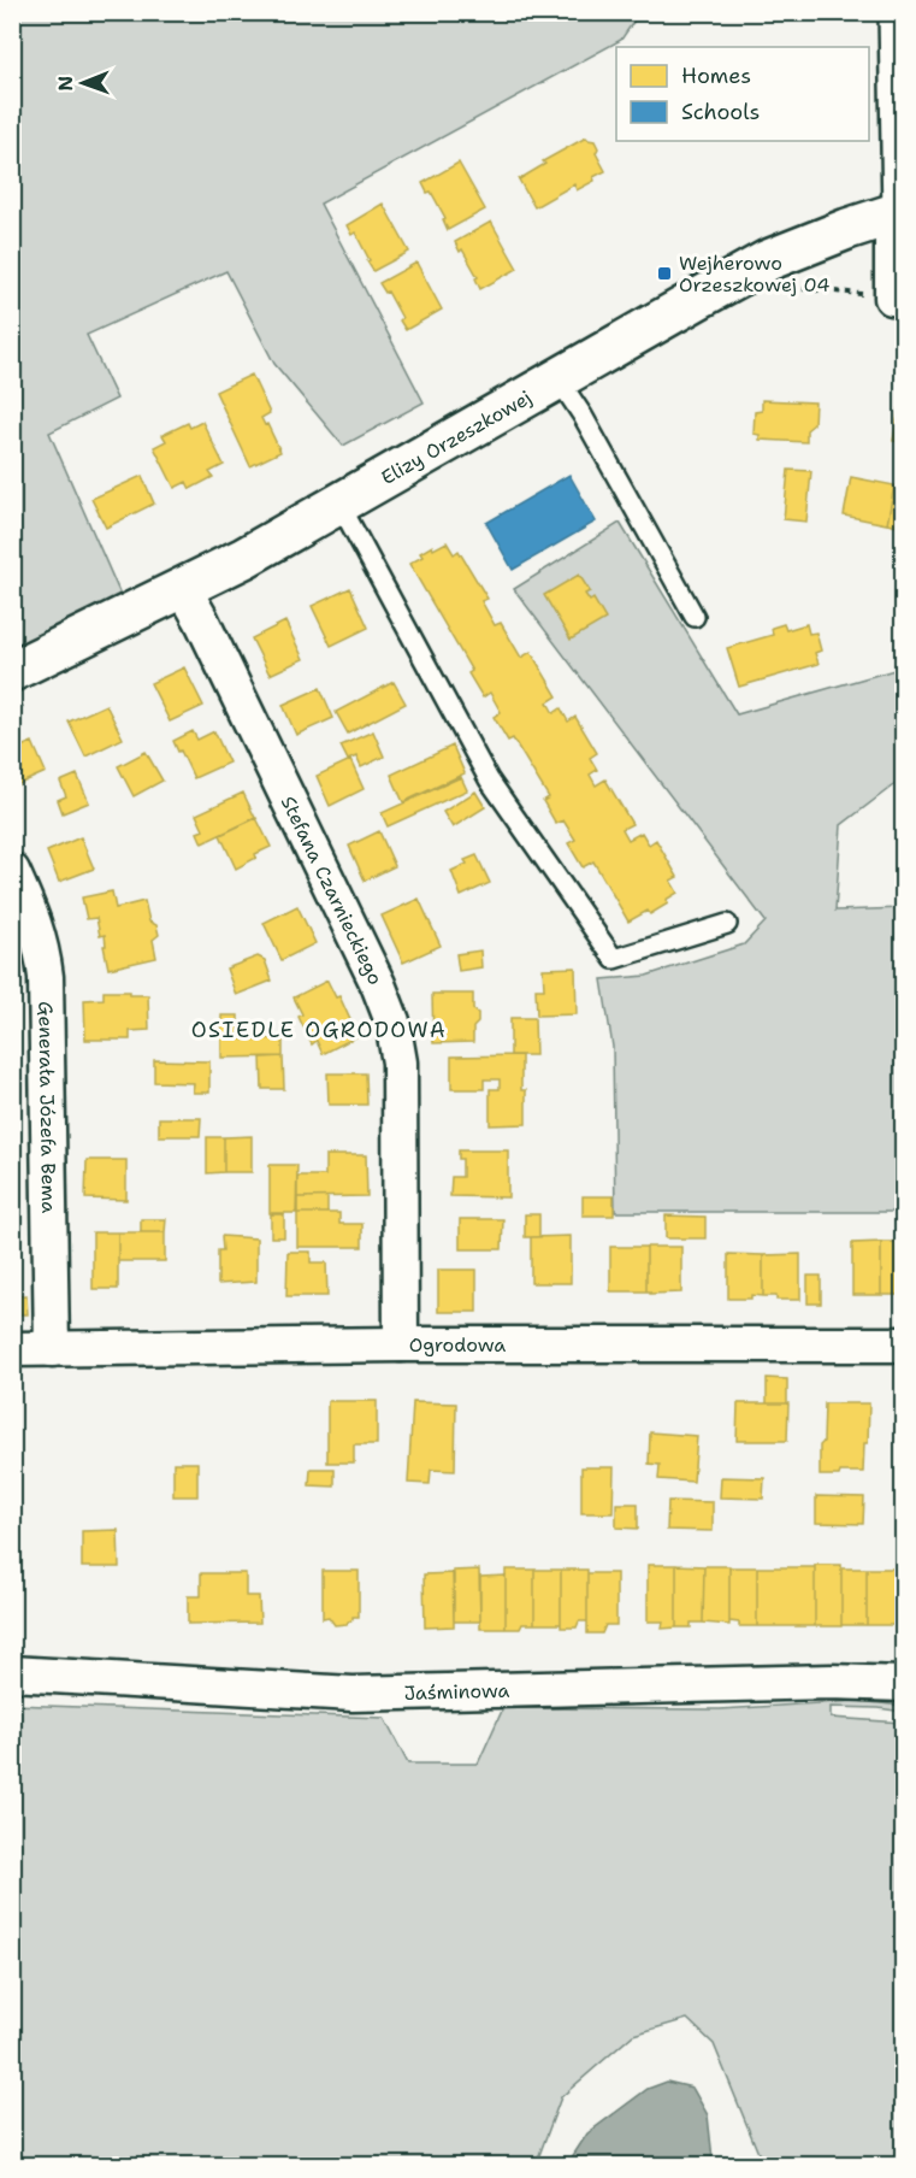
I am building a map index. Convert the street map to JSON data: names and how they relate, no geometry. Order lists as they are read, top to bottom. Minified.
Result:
{"streets":{"street":["Elizy Orzeszkowej","Stefana Czarnieckiego","Generała Józefa Bema","Ogrodowa","Jaśminowa"]},"crossings":[["Elizy Orzeszkowej","Stefana Czarnieckiego"],["Stefana Czarnieckiego","Ogrodowa"],["Generała Józefa Bema","Ogrodowa"]],"districts":["OSIEDLE OGRODOWA"],"places":{"transit":["Wejherowo Orzeszkowej 04"]},"legend":["Homes","Schools"],"north":"left"}
